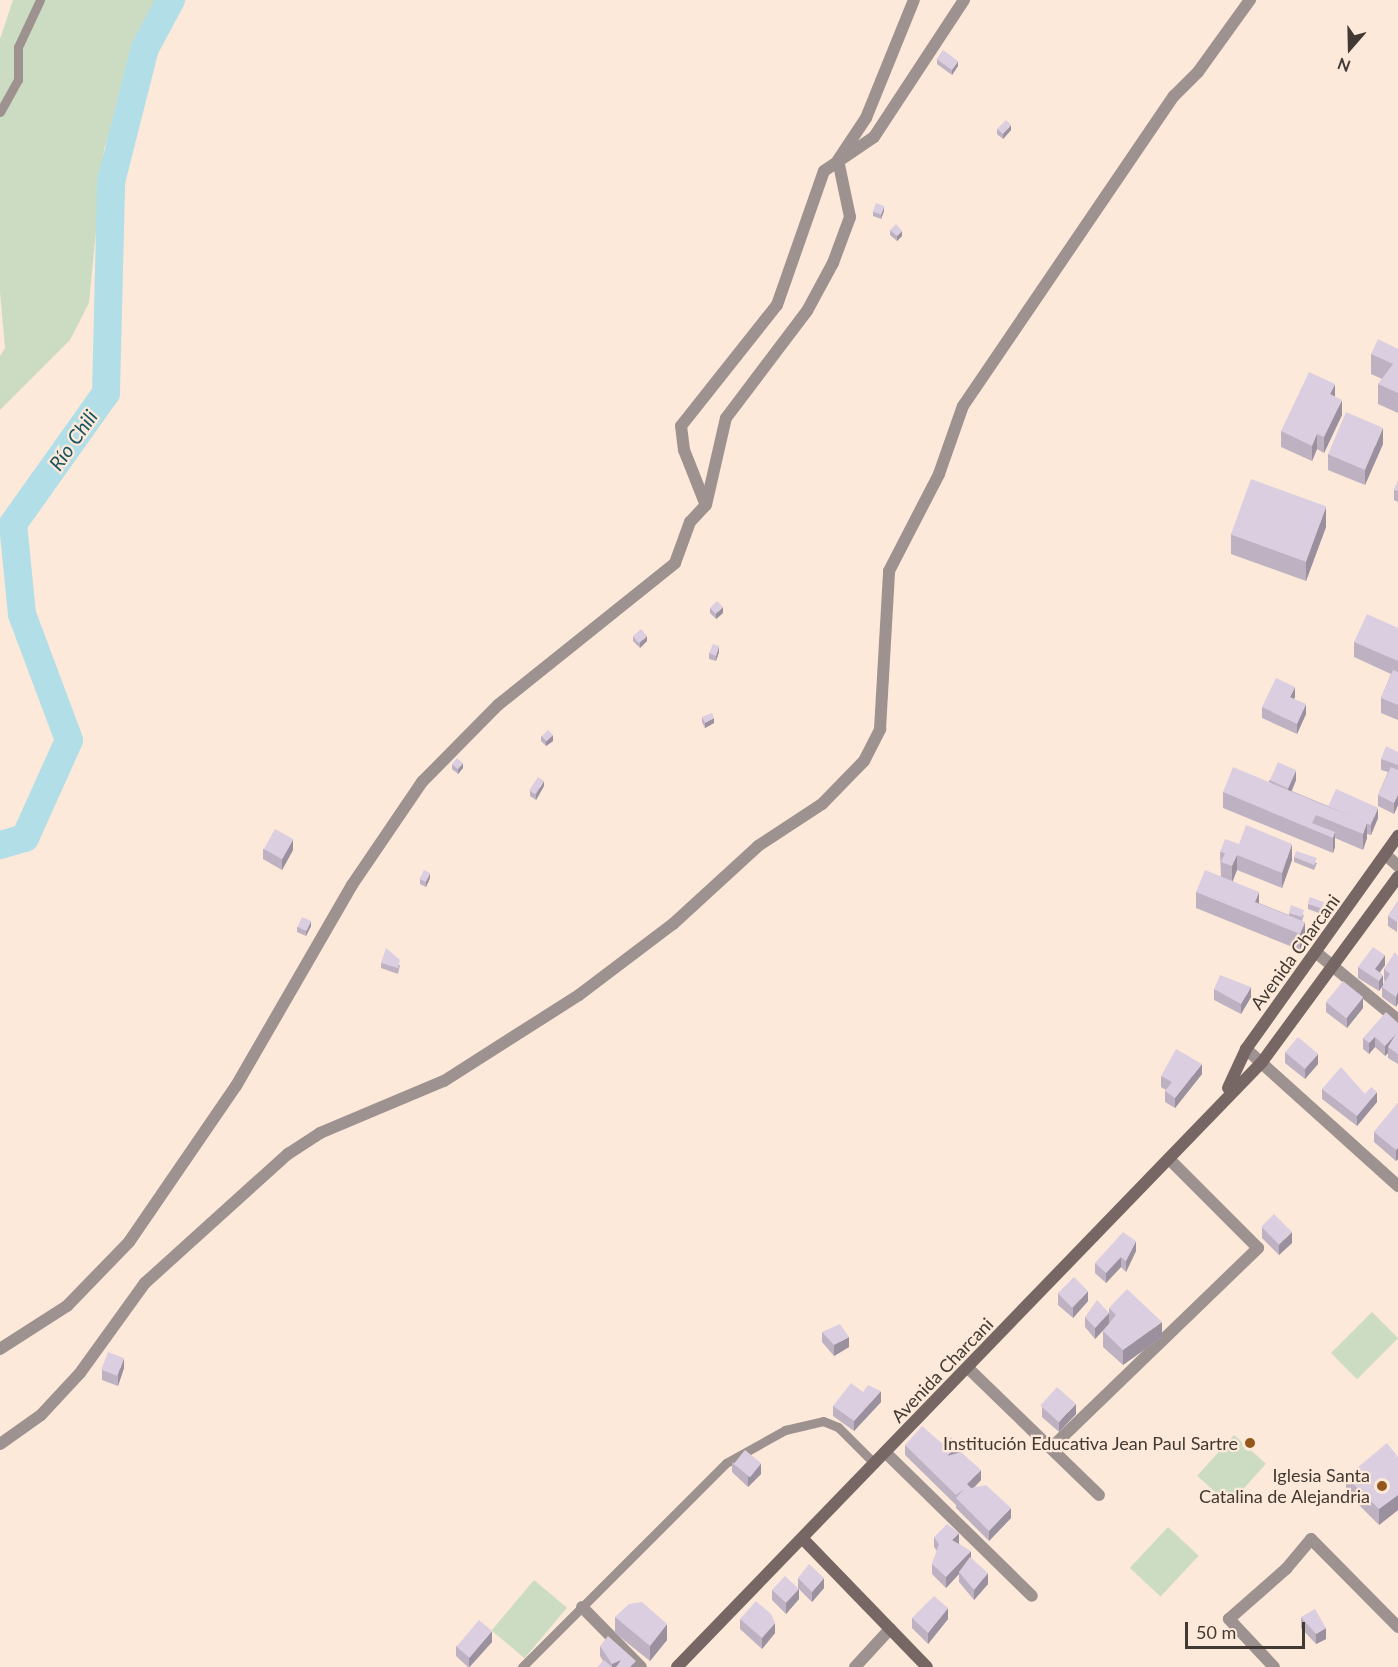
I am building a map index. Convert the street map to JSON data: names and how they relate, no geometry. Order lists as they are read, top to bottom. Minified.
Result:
{"streets":{"main road":["Avenida Charcani"]},"water":["Río Chili"],"places":["Institución Educativa Jean Paul Sartre","Iglesia Santa Catalina de Alejandria"],"scale_bar":"50 m","north":"bottom"}
